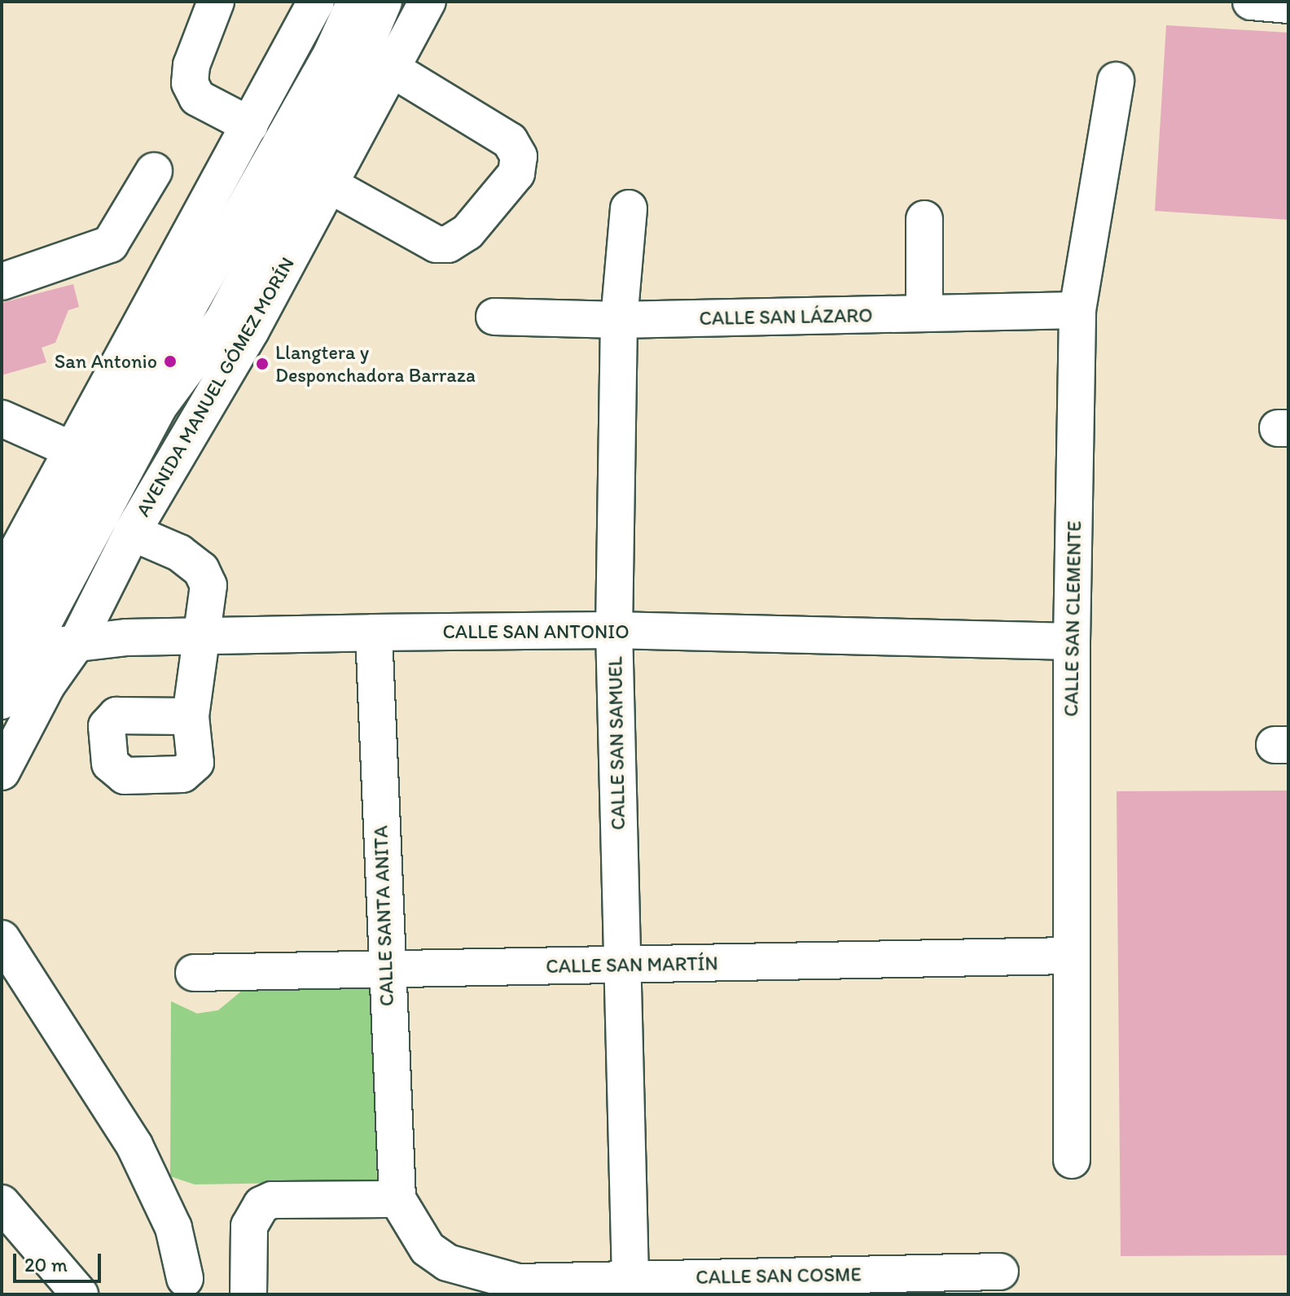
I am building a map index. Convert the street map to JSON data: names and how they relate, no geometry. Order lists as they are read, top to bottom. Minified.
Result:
{"streets":{"street":["CALLE SAN LÁZARO","AVENIDA MANUEL GÓMEZ MORÍN","CALLE SAN CLEMENTE","CALLE SAN ANTONIO","CALLE SAN SAMUEL","CALLE SANTA ANITA","CALLE SAN MARTÍN","CALLE SAN COSME"]},"crossings":[["CALLE SAN LÁZARO","CALLE SAN CLEMENTE"],["CALLE SAN LÁZARO","CALLE SAN SAMUEL"],["AVENIDA MANUEL GÓMEZ MORÍN","CALLE SAN ANTONIO"],["CALLE SAN CLEMENTE","CALLE SAN ANTONIO"],["CALLE SAN CLEMENTE","CALLE SAN MARTÍN"],["CALLE SAN ANTONIO","CALLE SAN SAMUEL"],["CALLE SAN ANTONIO","CALLE SANTA ANITA"],["CALLE SAN SAMUEL","CALLE SAN MARTÍN"],["CALLE SAN SAMUEL","CALLE SAN COSME"],["CALLE SANTA ANITA","CALLE SAN MARTÍN"],["CALLE SANTA ANITA","CALLE SAN COSME"]],"places":["San Antonio","Llangtera y Desponchadora Barraza"],"scale_bar":"20 m"}
